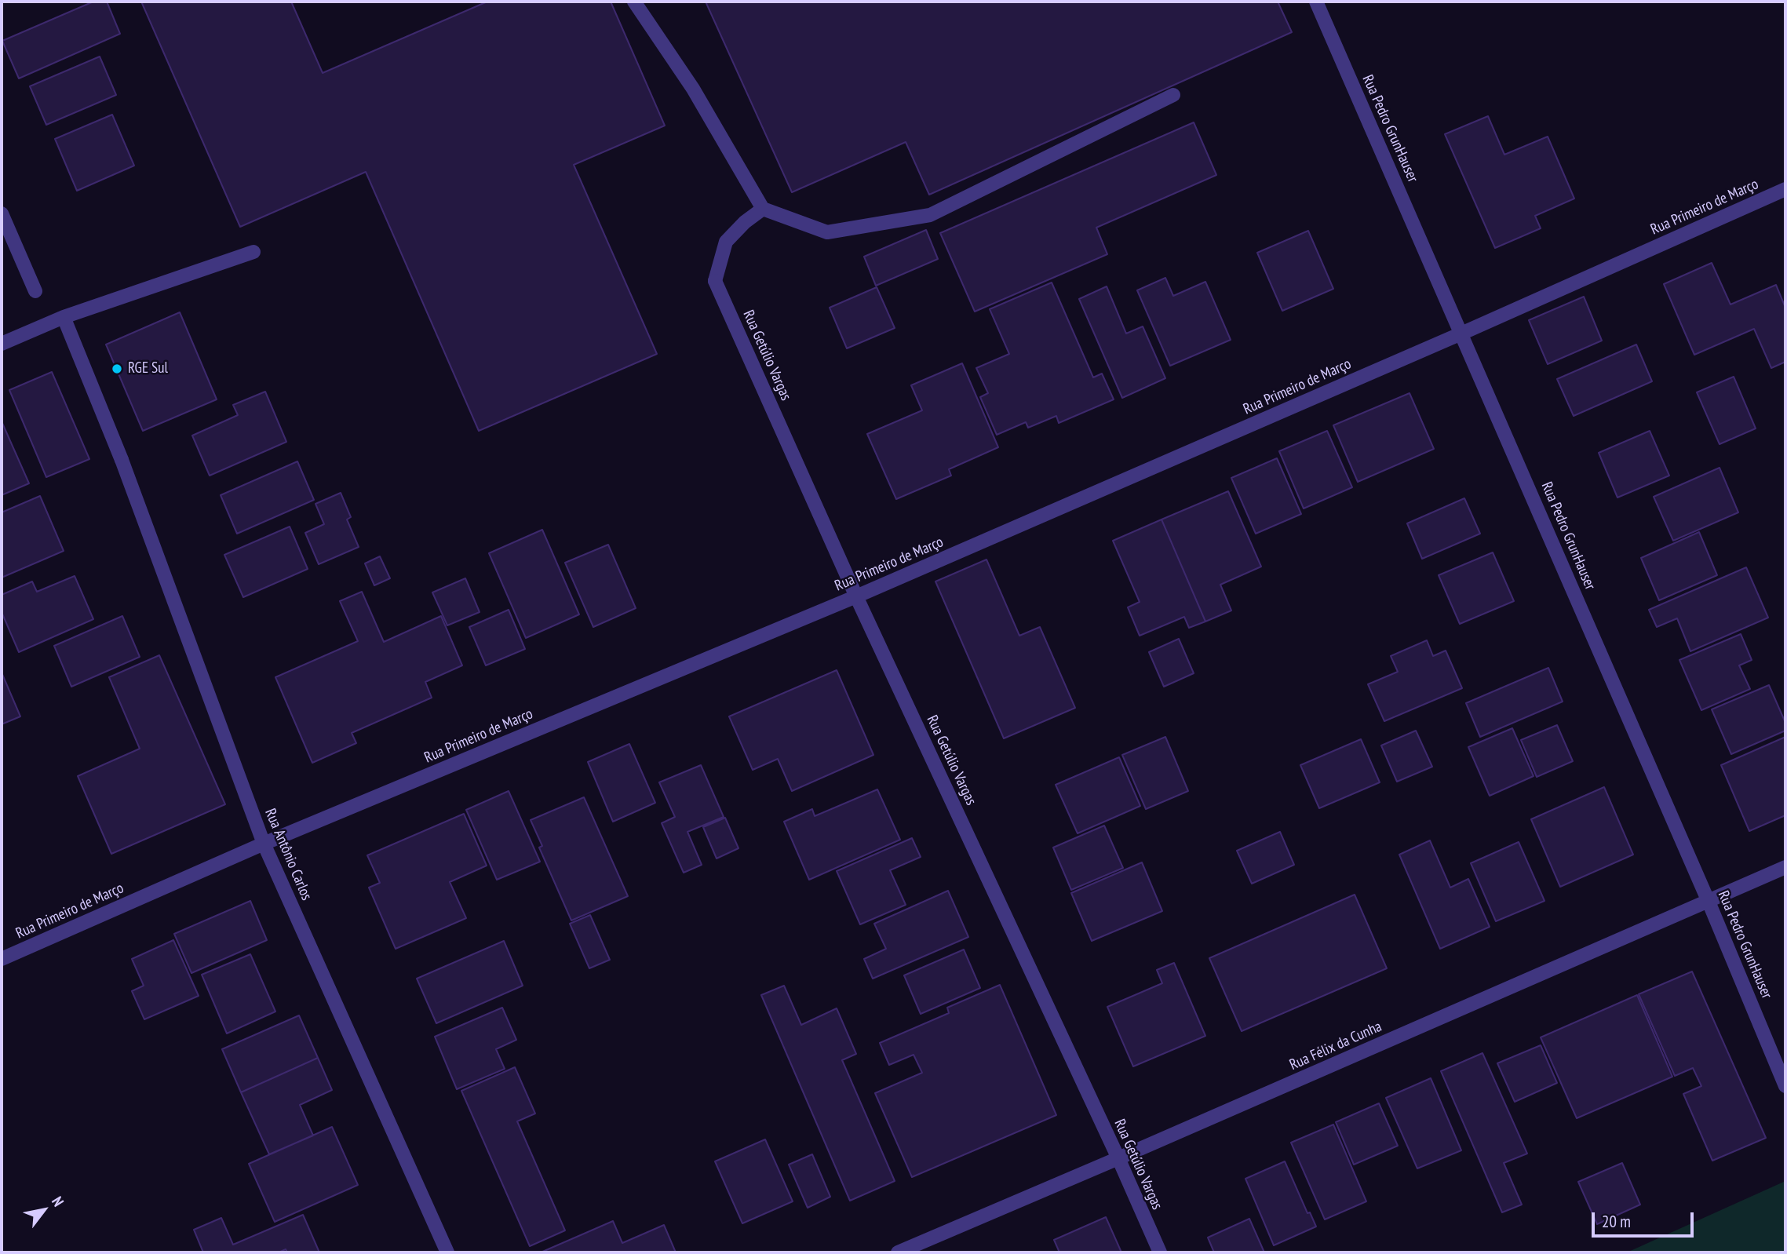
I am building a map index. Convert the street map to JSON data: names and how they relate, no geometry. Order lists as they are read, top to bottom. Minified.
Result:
{"streets":{"street":["Rua Pedro GrunHauser","Rua Primeiro de Março","Rua Getúlio Vargas","Rua Antônio Carlos","Rua Félix da Cunha"]},"crossings":[["Rua Pedro GrunHauser","Rua Primeiro de Março"],["Rua Pedro GrunHauser","Rua Félix da Cunha"],["Rua Primeiro de Março","Rua Getúlio Vargas"],["Rua Primeiro de Março","Rua Antônio Carlos"],["Rua Getúlio Vargas","Rua Félix da Cunha"]],"places":["RGE Sul"],"scale_bar":"20 m","north":"top right"}
